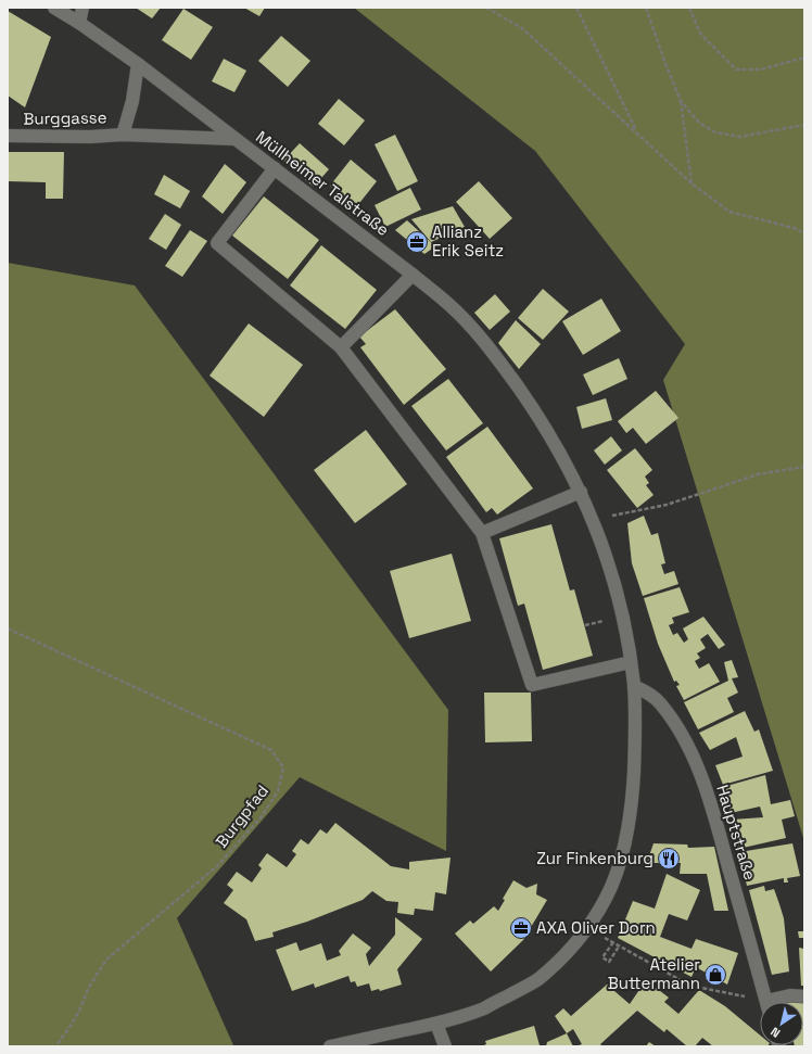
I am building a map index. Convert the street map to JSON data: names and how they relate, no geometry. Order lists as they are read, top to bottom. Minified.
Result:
{"streets":{"main road":["Burggasse","Müllheimer Talstraße","Hauptstraße"],"path":["Burgpfad"]},"crossings":[["Burggasse","Müllheimer Talstraße"],["Müllheimer Talstraße","Hauptstraße"]],"places":{"office":["Allianz Erik Seitz","AXA Oliver Dorn"],"restaurant":["Zur Finkenburg"],"shop":["Atelier Buttermann"]},"north":"bottom left"}
